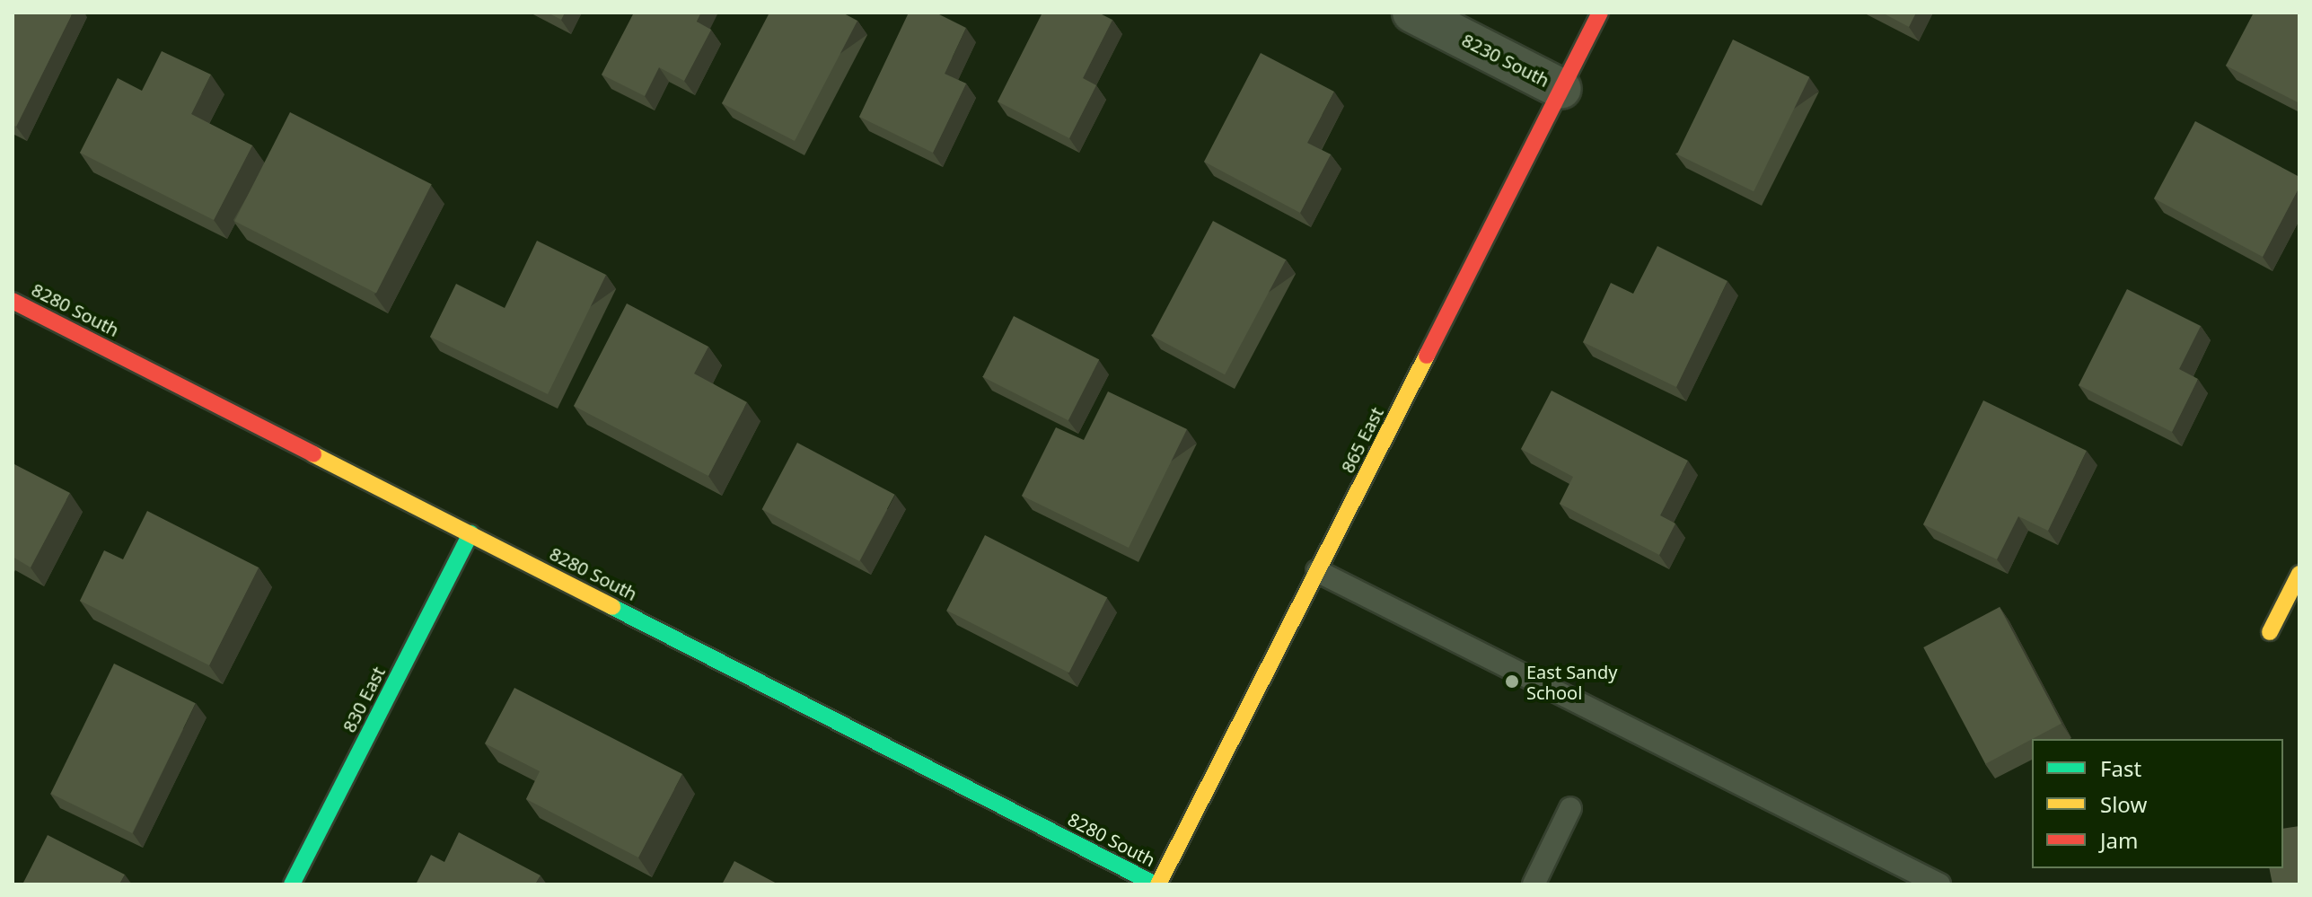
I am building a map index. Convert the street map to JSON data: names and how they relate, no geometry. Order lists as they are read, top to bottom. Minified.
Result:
{"streets":{"street":["8230 South","8280 South","865 East","830 East"]},"crossings":[["8230 South","865 East"],["8280 South","865 East"],["8280 South","830 East"]],"places":["East Sandy School"],"legend":["Fast","Slow","Jam"]}
